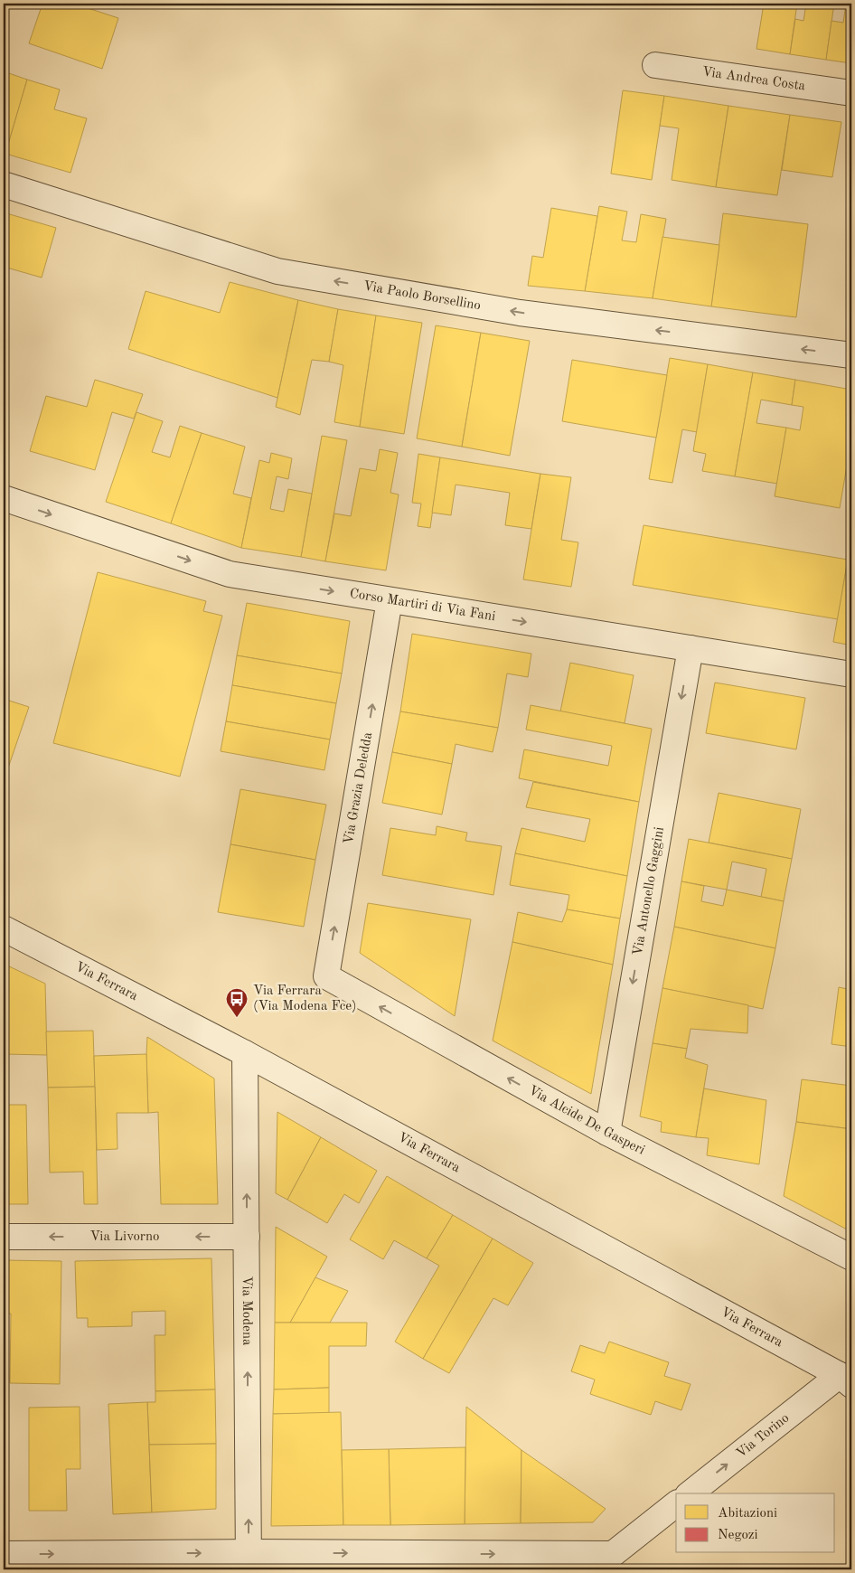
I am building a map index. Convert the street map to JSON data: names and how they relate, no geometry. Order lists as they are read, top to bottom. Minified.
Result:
{"streets":{"street":["Via Andrea Costa","Via Paolo Borsellino","Corso Martiri di Via Fani","Via Grazia Deledda","Via Antonello Gaggini","Via Ferrara","Via Alcide De Gasperi","Via Livorno","Via Modena","Via Torino"]},"crossings":[["Corso Martiri di Via Fani","Via Grazia Deledda"],["Corso Martiri di Via Fani","Via Antonello Gaggini"],["Via Grazia Deledda","Via Alcide De Gasperi"],["Via Antonello Gaggini","Via Alcide De Gasperi"],["Via Ferrara","Via Modena"],["Via Ferrara","Via Torino"],["Via Livorno","Via Modena"]],"one_way":["Via Paolo Borsellino","Corso Martiri di Via Fani","Via Grazia Deledda","Via Antonello Gaggini","Via Alcide De Gasperi","Via Livorno","Via Modena","Via Torino"],"places":{"bus stop":["Via Ferrara (Via Modena Fce)"]},"legend":["Abitazioni","Negozi"]}
